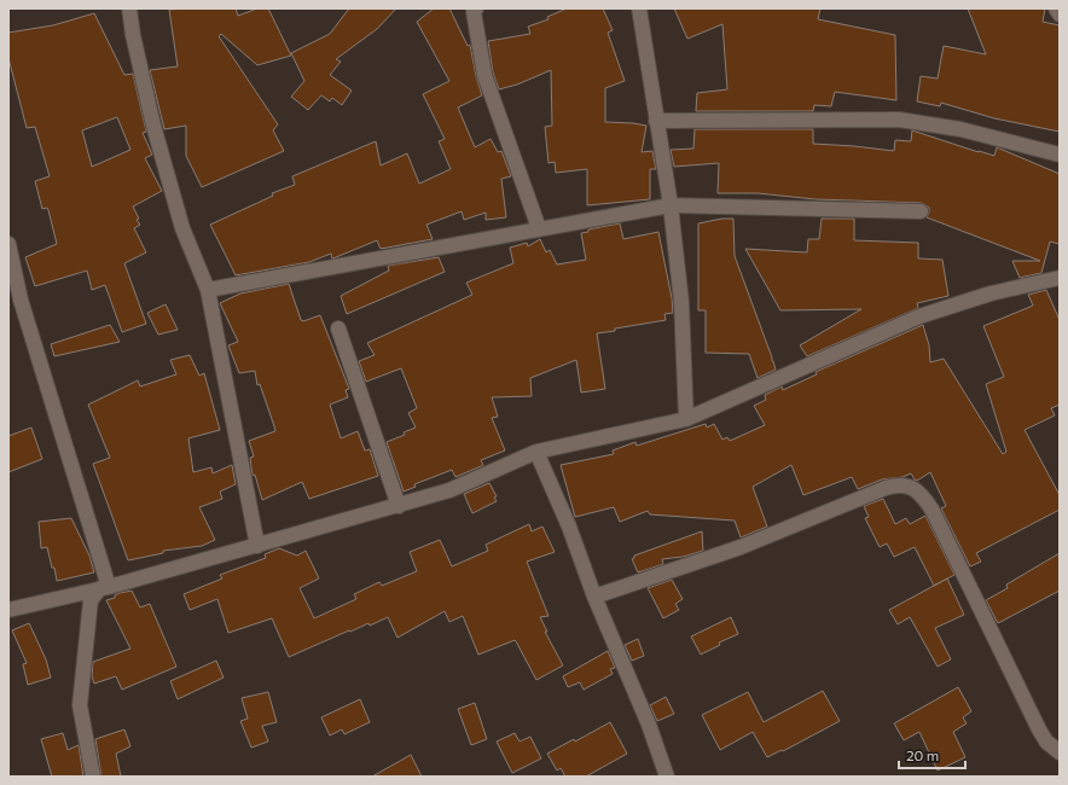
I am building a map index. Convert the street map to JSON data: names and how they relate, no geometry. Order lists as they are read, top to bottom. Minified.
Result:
{"scale_bar":"20 m"}
